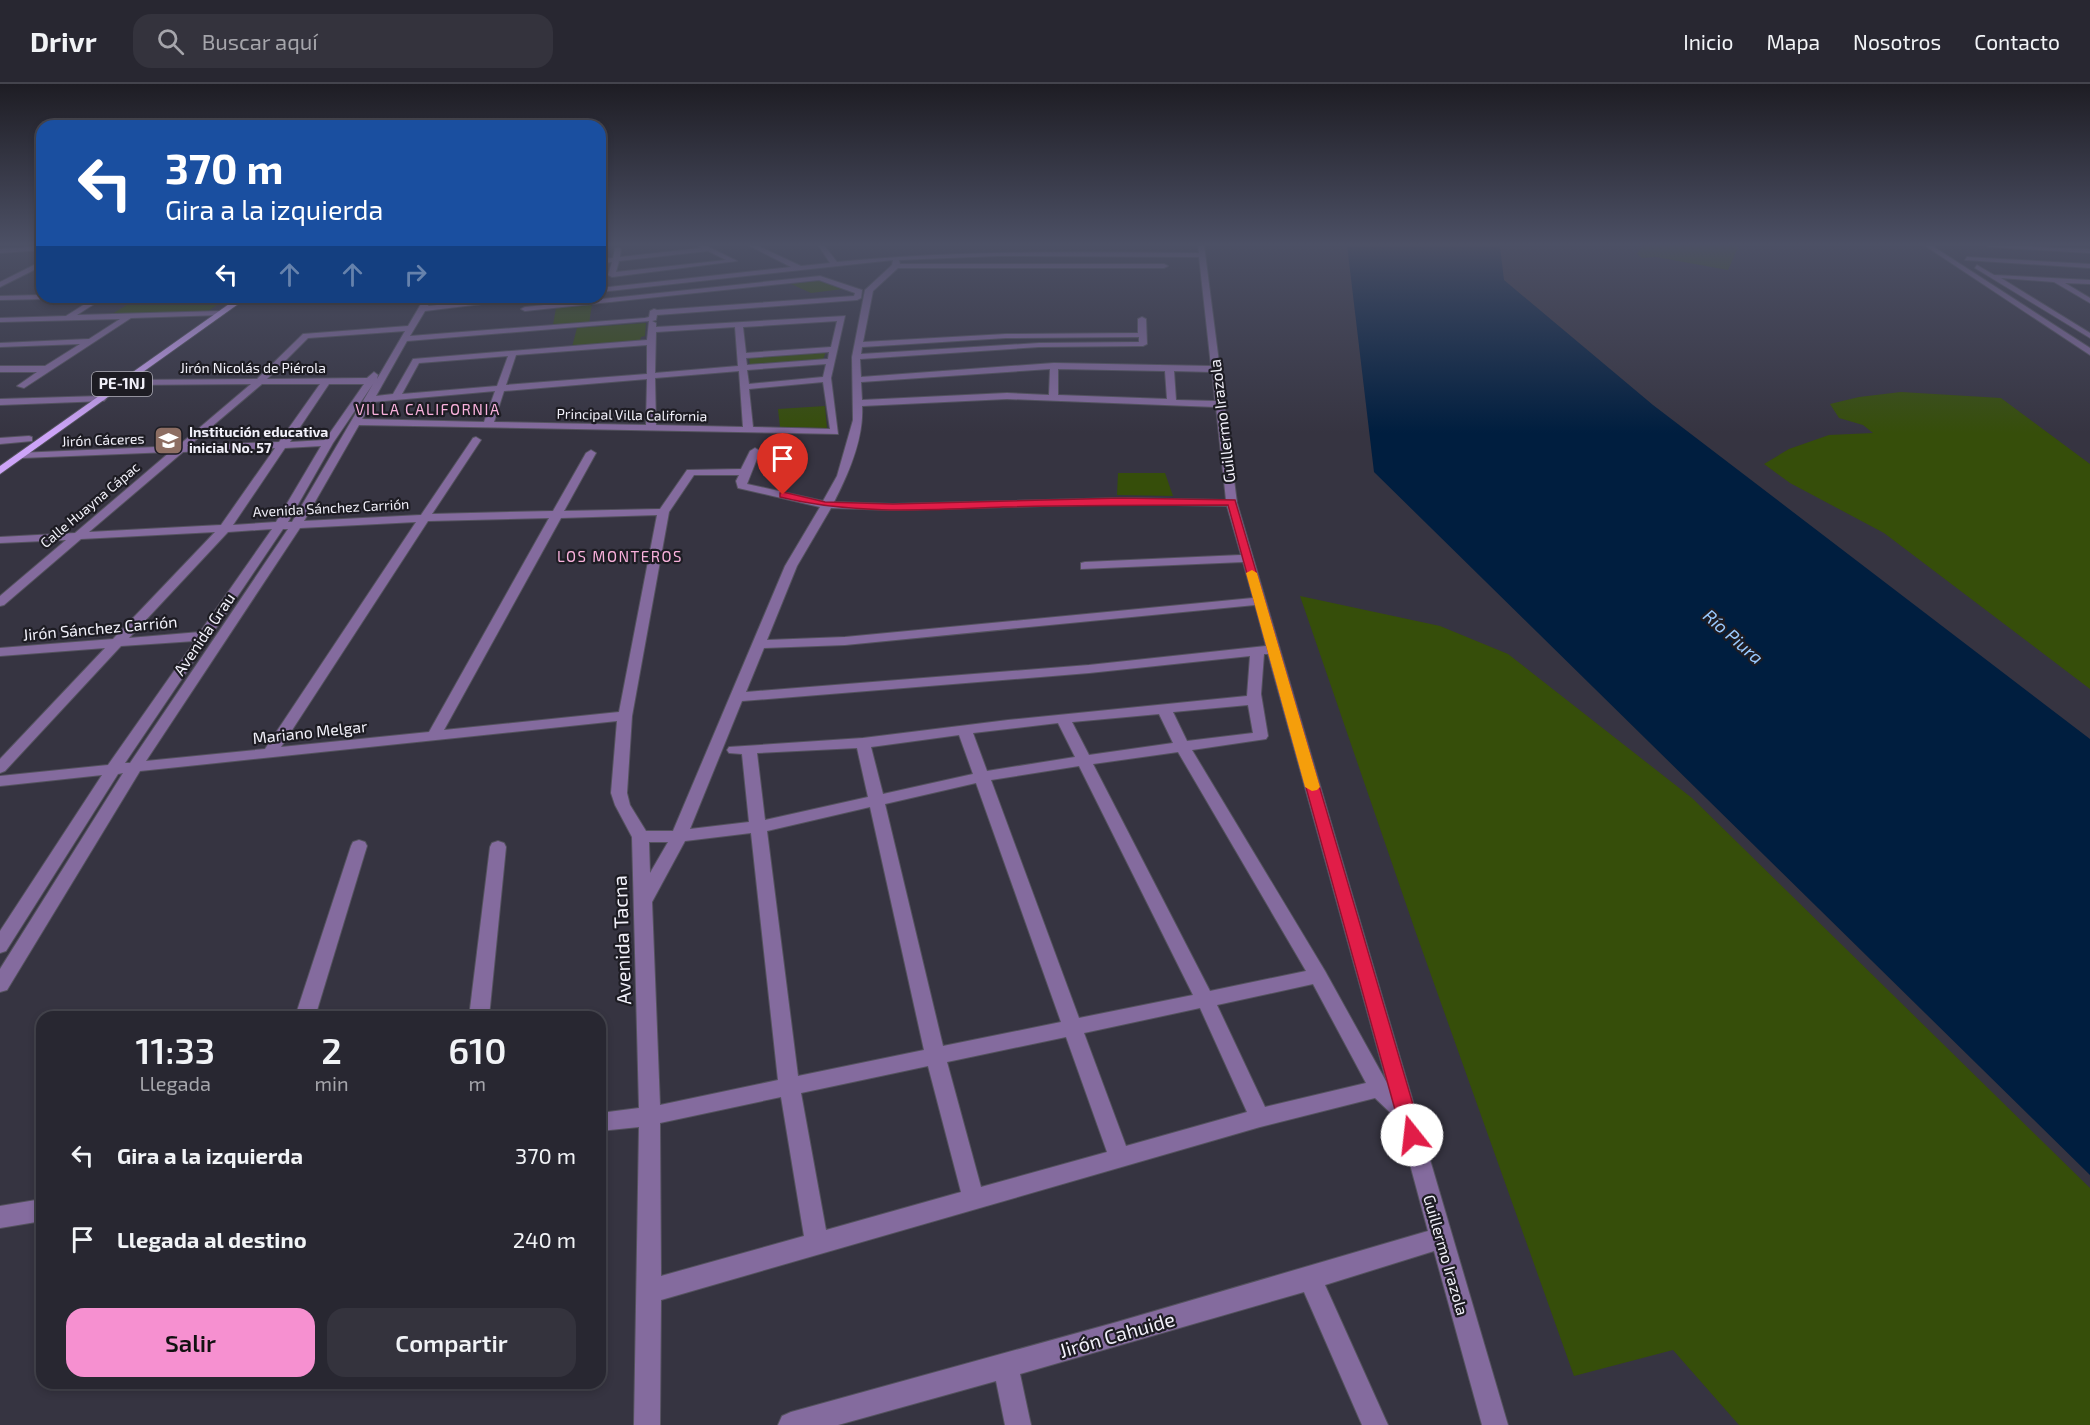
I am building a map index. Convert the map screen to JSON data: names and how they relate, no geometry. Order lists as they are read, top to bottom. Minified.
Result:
{"streets":{"main road":["PE-1NJ"],"street":["Jirón Nicolás de Piérola","Principal Villa California","Guillermo Irazola","Jirón Cáceres","Calle Huayna Cápac","Avenida Sánchez Carrión","Jirón Sánchez Carrión","Avenida Grau","Mariano Melgar","Avenida Tacna","Jirón Cahuide"]},"crossings":[["Jirón Nicolás de Piérola","PE-1NJ"],["Jirón Nicolás de Piérola","Calle Huayna Cápac"],["Jirón Nicolás de Piérola","Avenida Grau"],["PE-1NJ","Jirón Cáceres"],["Principal Villa California","Avenida Grau"],["Guillermo Irazola","Jirón Cahuide"],["Jirón Cáceres","Calle Huayna Cápac"],["Jirón Cáceres","Avenida Grau"],["Calle Huayna Cápac","Avenida Sánchez Carrión"],["Calle Huayna Cápac","Avenida Grau"],["Avenida Sánchez Carrión","Avenida Grau"],["Avenida Sánchez Carrión","Avenida Tacna"],["Jirón Sánchez Carrión","Avenida Grau"],["Avenida Grau","Mariano Melgar"],["Mariano Melgar","Avenida Tacna"]],"districts":["VILLA CALIFORNIA","LOS MONTEROS"],"water":["Río Piura"],"places":{"school or university":["Institución educativa inicial No. 57"]},"page":{"header":"Drivr","search":"Buscar aquí","nav":["Inicio","Mapa","Nosotros","Contacto"],"turn":["370 m","Gira a la izquierda"],"eta":["11:33","Llegada","2","min","610","m"],"list":[{"name":"Gira a la izquierda","value":"370 m"},{"name":"Llegada al destino","value":"240 m"}],"buttons":["Salir","Compartir"]}}
